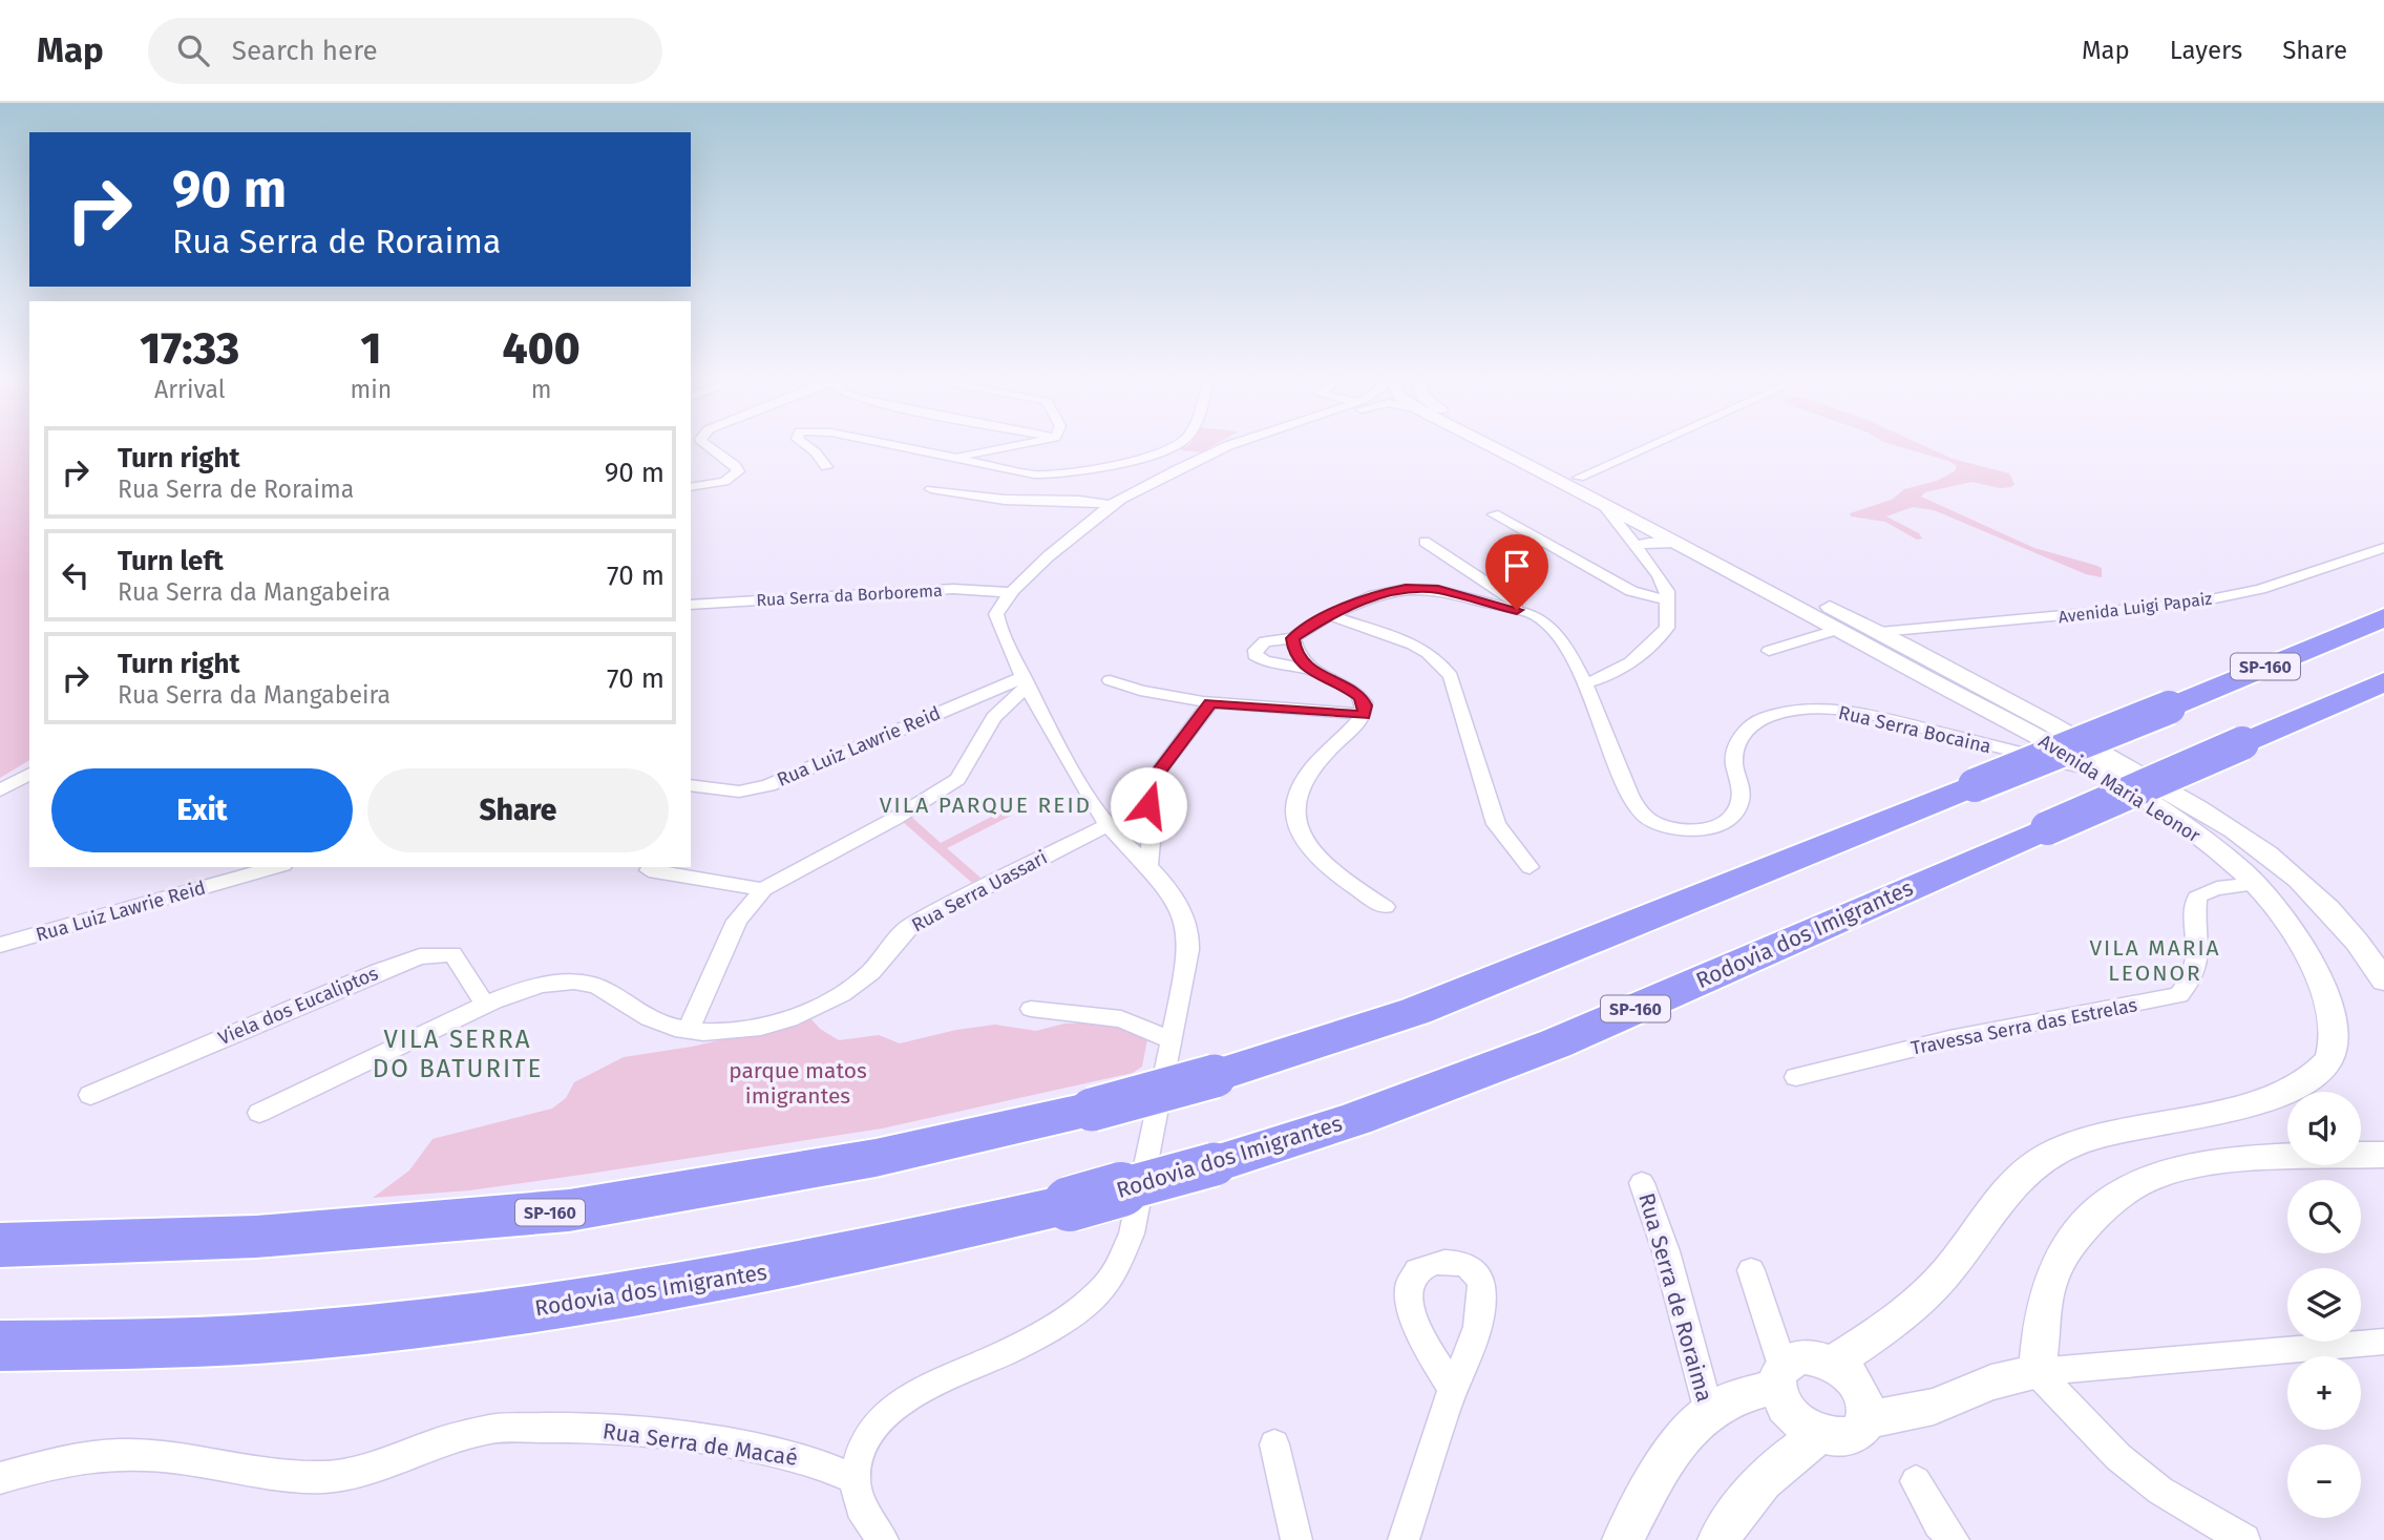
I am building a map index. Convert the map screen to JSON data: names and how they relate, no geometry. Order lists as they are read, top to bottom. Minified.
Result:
{"streets":{"highway":["SP-160","Rodovia dos Imigrantes"],"street":["Rua Serra da Borborema","Avenida Luigi Papaiz","Rua Serra Bocaina","Rua Luiz Lawrie Reid","Avenida Maria Leonor","Rua Serra Uassari","Viela dos Eucaliptos","Travessa Serra das Estrelas","Rua Serra de Roraima","Rua Serra de Macaé"]},"crossings":[["Avenida Luigi Papaiz","Avenida Maria Leonor"],["Rua Serra Bocaina","Avenida Maria Leonor"],["Avenida Maria Leonor","Travessa Serra das Estrelas"],["Rua Serra Uassari","Viela dos Eucaliptos"]],"districts":["VILA PARQUE REID","VILA MARIA LEONOR","VILA SERRA DO BATURITE"],"parks":["parque matos imigrantes"],"page":{"header":"Map","search":"Search here","nav":["Map","Layers","Share"],"turn":["90 m","Rua Serra de Roraima"],"eta":["17:33","Arrival","1","min","400","m"],"list":[{"name":"Turn right","note":"Rua Serra de Roraima","value":"90 m"},{"name":"Turn left","note":"Rua Serra da Mangabeira","value":"70 m"},{"name":"Turn right","note":"Rua Serra da Mangabeira","value":"70 m"}],"buttons":["Exit","Share"],"map_buttons":["+","−"]}}
